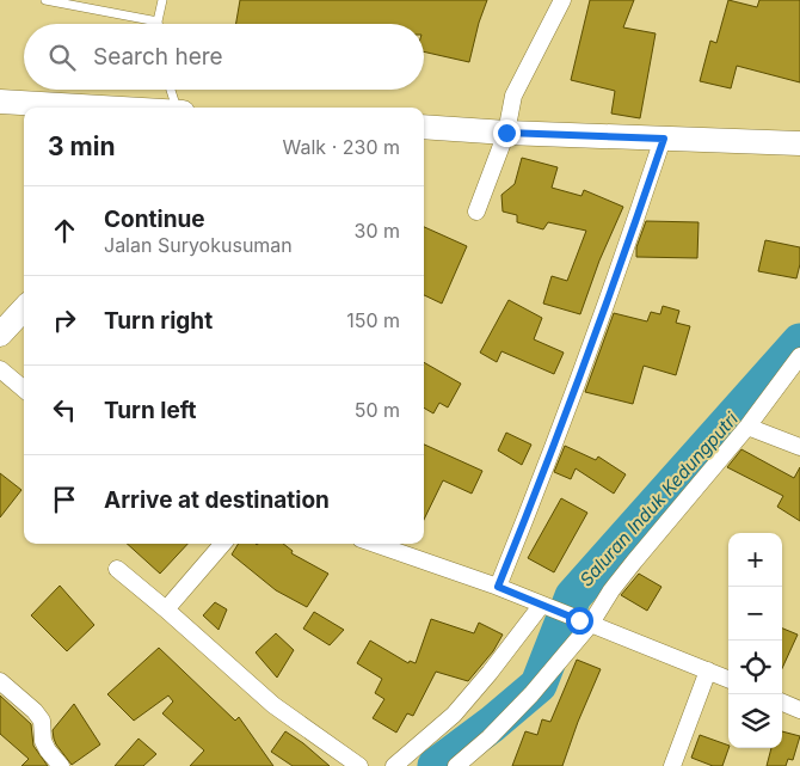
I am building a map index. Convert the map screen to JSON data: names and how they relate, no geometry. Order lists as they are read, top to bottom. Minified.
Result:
{"water":["Saluran Induk Kedungputri"],"page":{"search":"Search here","heading":["3 min","Walk · 230 m"],"list":[["Continue","Jalan Suryokusuman","30 m"],["Turn right","150 m"],["Turn left","50 m"],"Arrive at destination"],"map_buttons":["+","−"]}}
